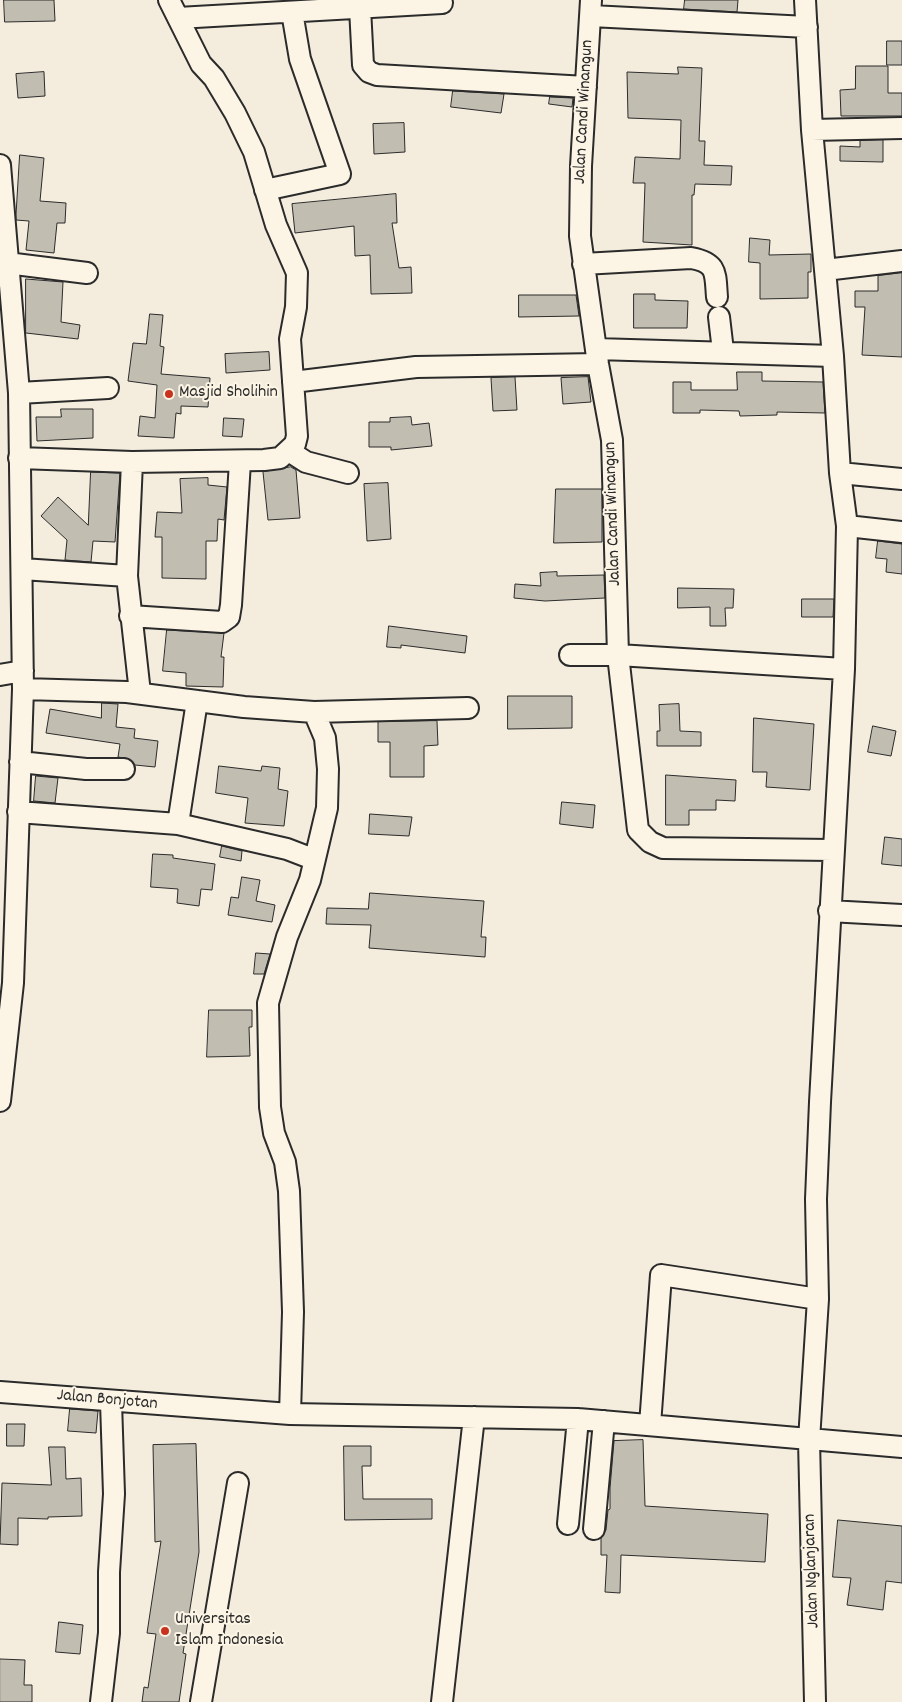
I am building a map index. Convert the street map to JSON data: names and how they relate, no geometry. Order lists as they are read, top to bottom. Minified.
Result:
{"streets":{"street":["Jalan Candi Winangun","Jalan Bonjotan","Jalan Nglanjaran"]},"crossings":[["Jalan Candi Winangun","Jalan Nglanjaran"],["Jalan Bonjotan","Jalan Nglanjaran"]],"places":["Masjid Sholihin","Universitas Islam Indonesia"]}
